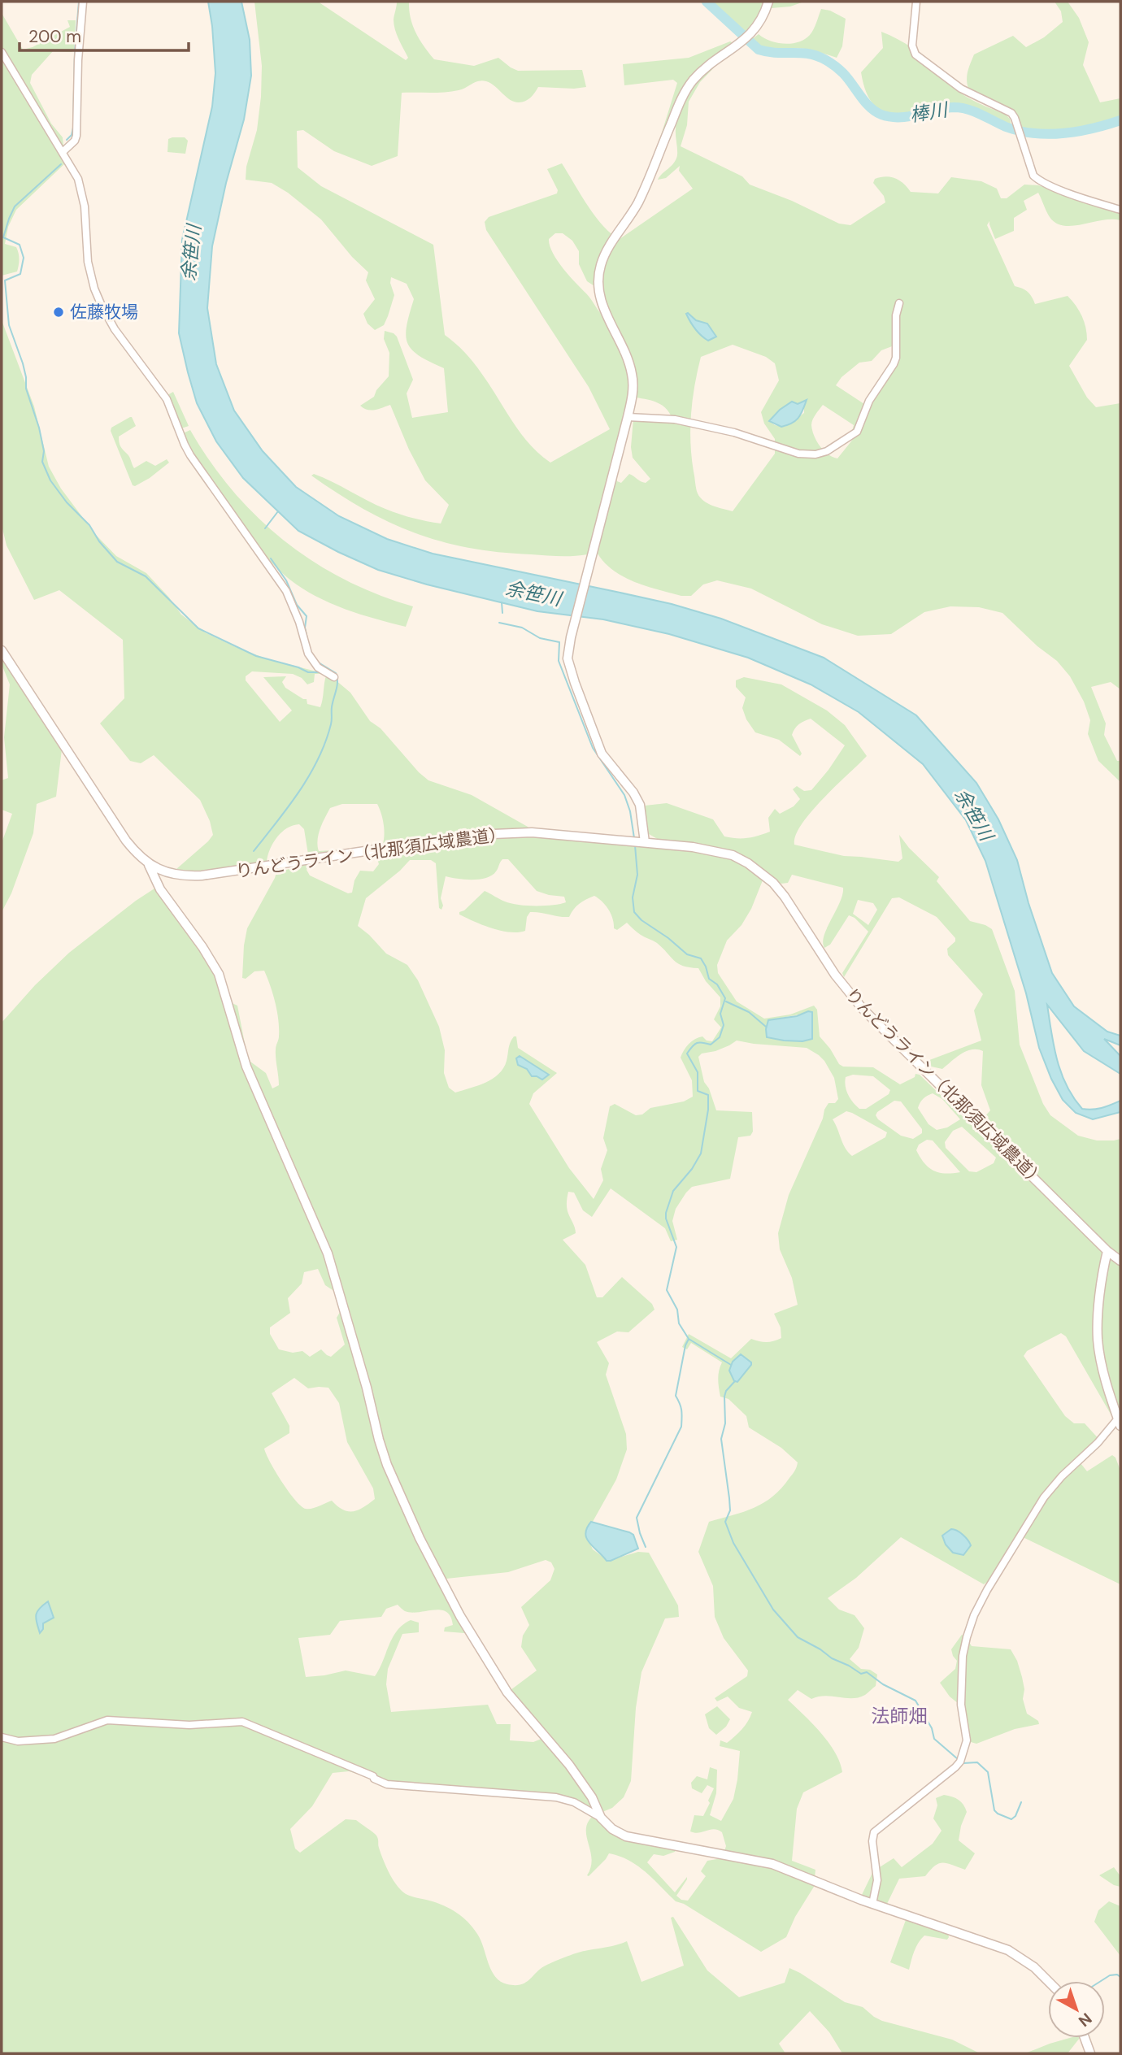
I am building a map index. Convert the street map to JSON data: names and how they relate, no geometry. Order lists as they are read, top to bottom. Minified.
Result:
{"streets":{"street":["りんどうライン（北那須広域農道）"]},"districts":["法師畑"],"water":["棒川","余笹川"],"places":["佐藤牧場"],"scale_bar":"200 m","north":"bottom right"}
